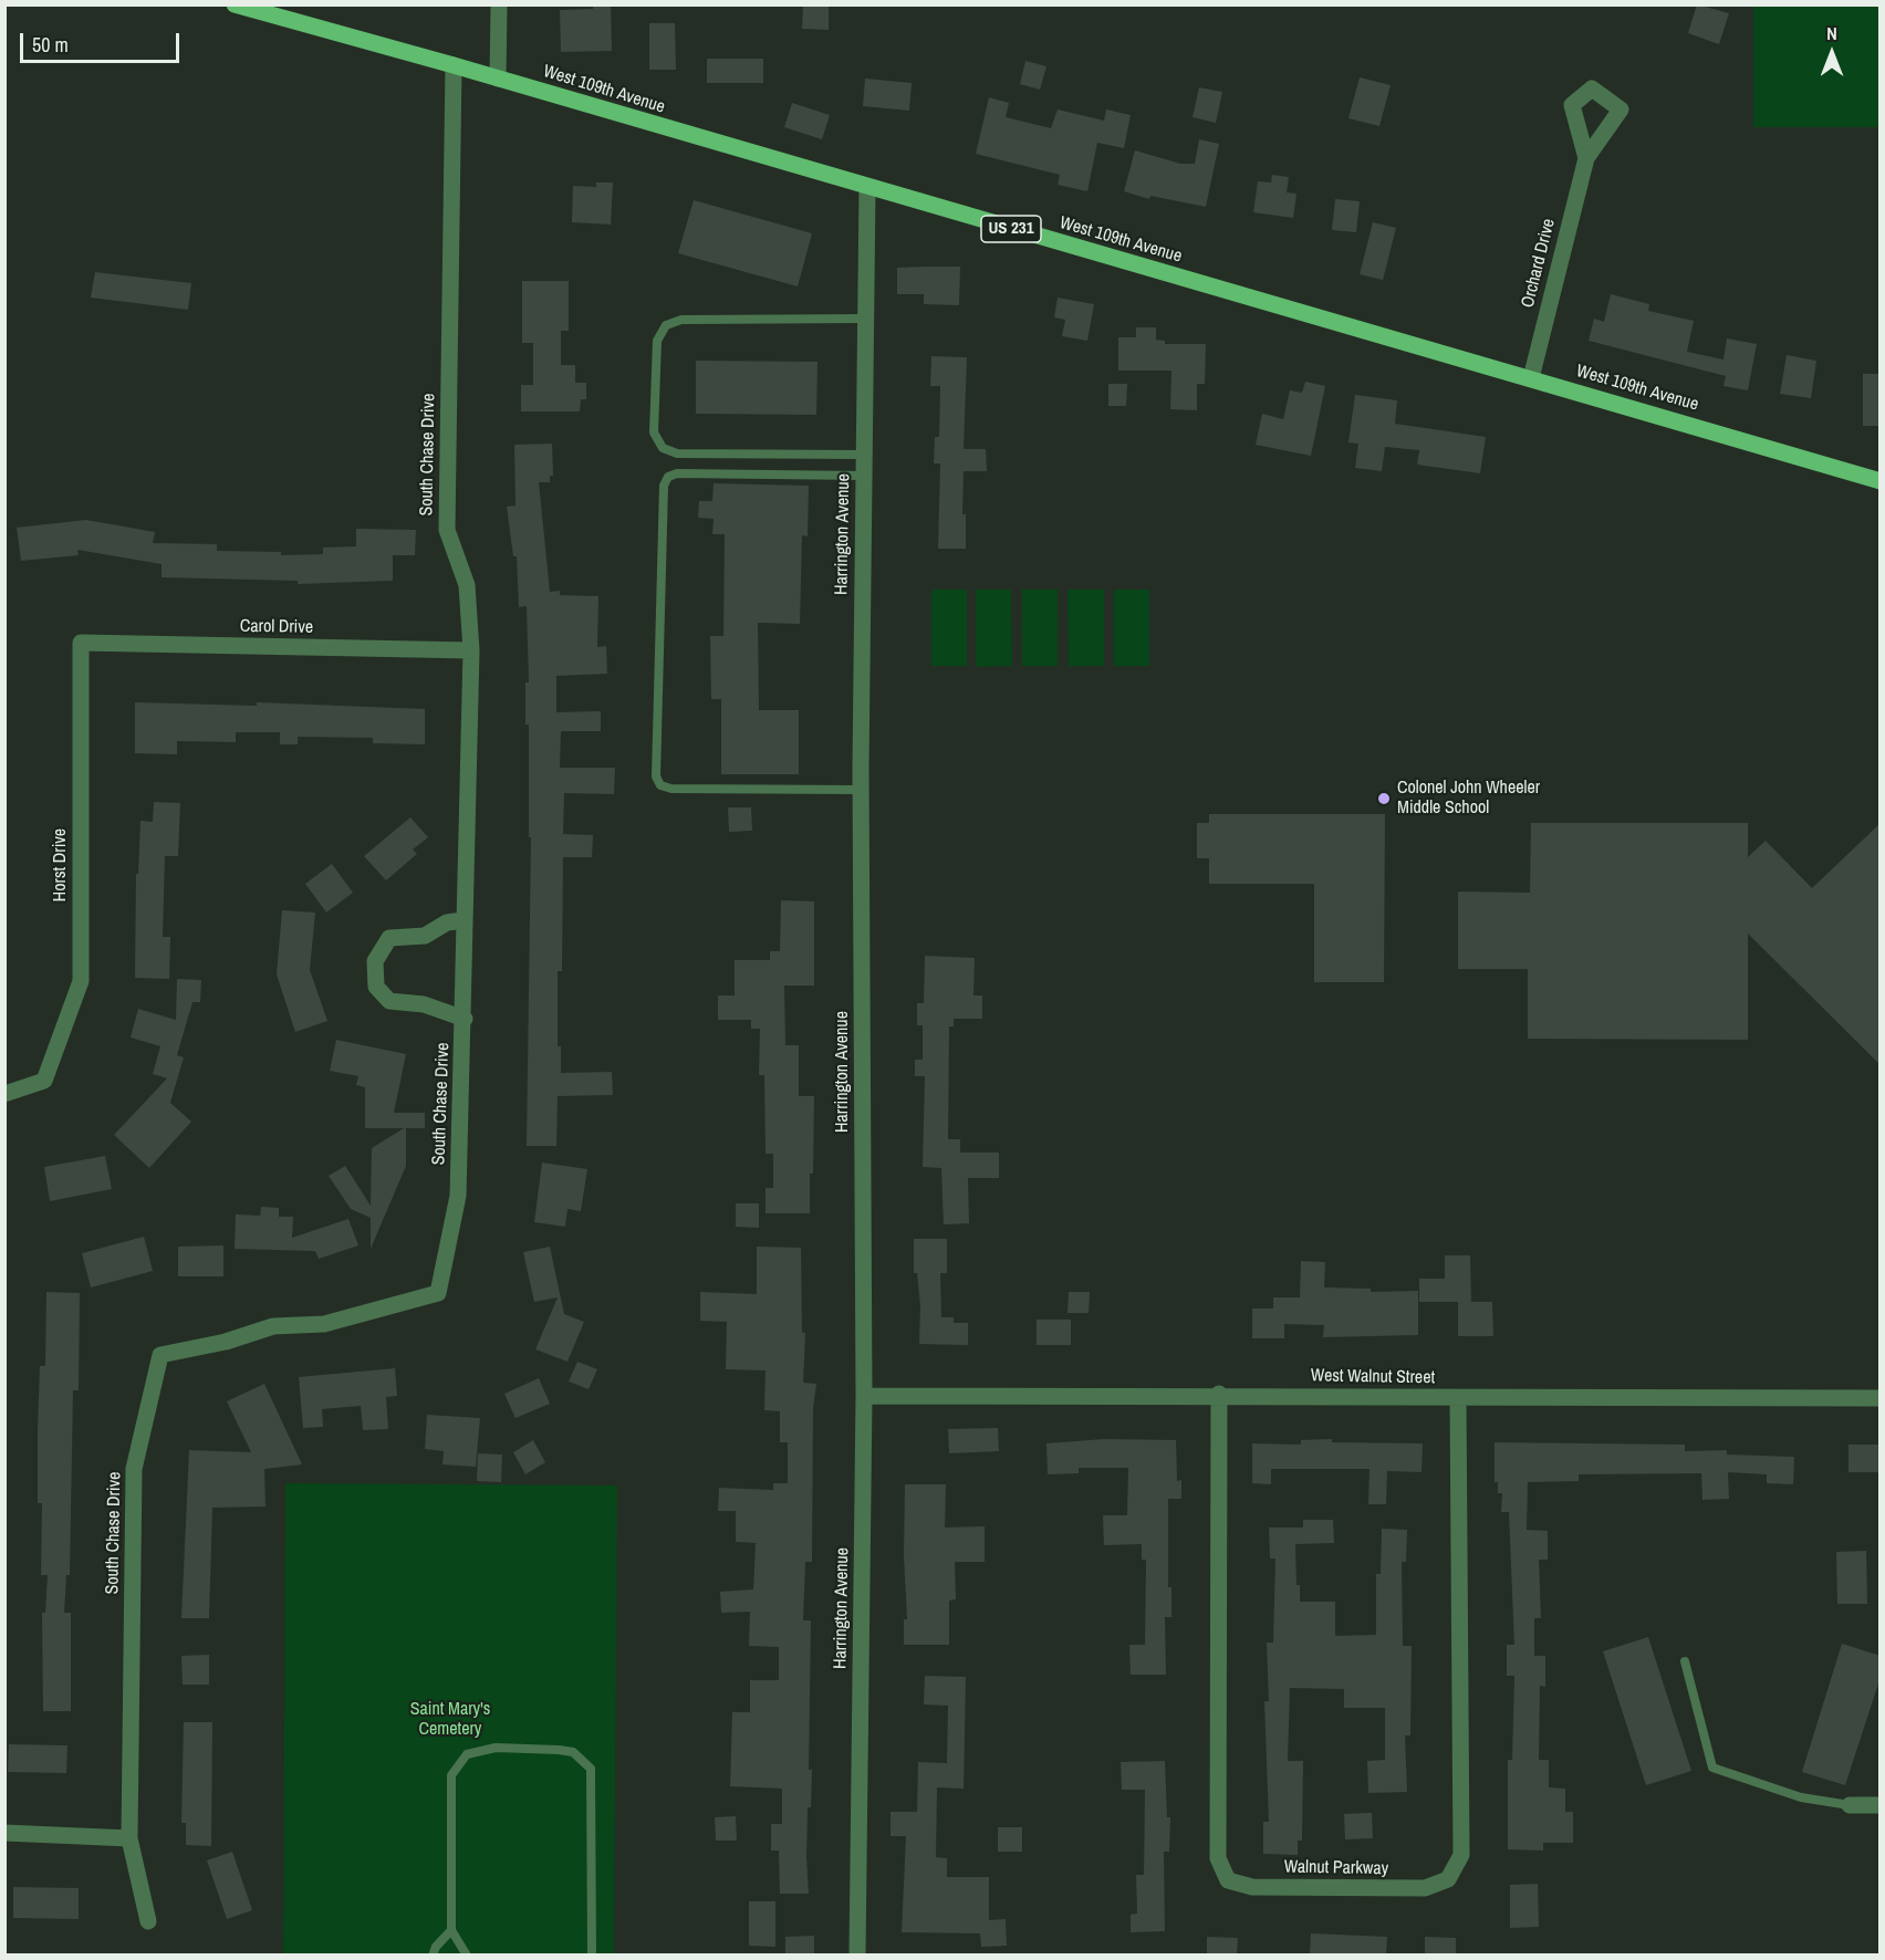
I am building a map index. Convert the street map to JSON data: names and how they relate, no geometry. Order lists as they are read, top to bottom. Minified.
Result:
{"streets":{"main road":["West 109th Avenue","US 231"],"street":["Orchard Drive","South Chase Drive","Harrington Avenue","Carol Drive","Horst Drive","West Walnut Street","Walnut Parkway"]},"crossings":[["West 109th Avenue","Orchard Drive"],["West 109th Avenue","South Chase Drive"],["West 109th Avenue","Harrington Avenue"],["South Chase Drive","Carol Drive"],["Harrington Avenue","West Walnut Street"],["Carol Drive","Horst Drive"],["West Walnut Street","Walnut Parkway"]],"parks":["Saint Mary's Cemetery"],"places":["Colonel John Wheeler Middle School"],"scale_bar":"50 m","north":"top"}
